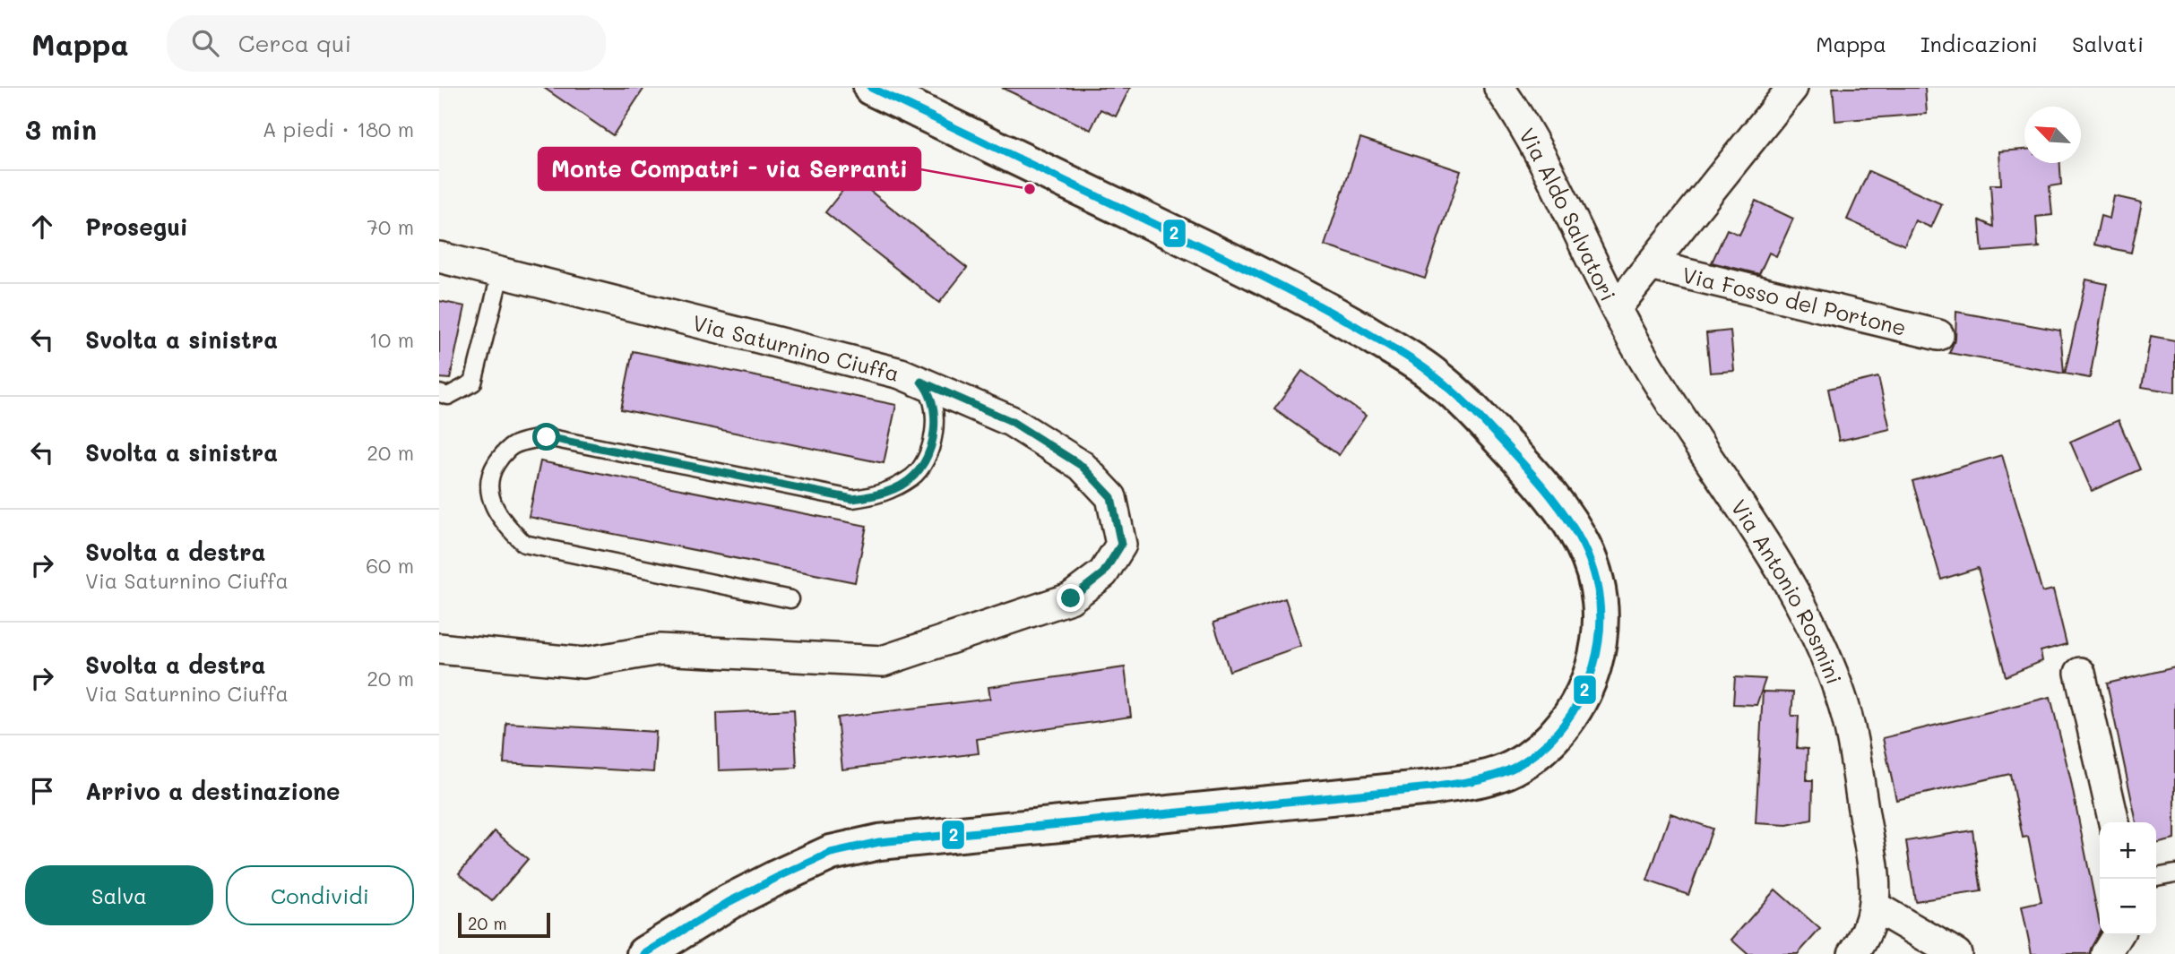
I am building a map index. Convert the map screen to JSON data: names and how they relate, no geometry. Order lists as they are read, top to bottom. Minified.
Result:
{"streets":{"street":["Via Aldo Salvatori","Via Fosso del Portone","Via Saturnino Ciuffa","Via Antonio Rosmini"]},"crossings":[["Via Aldo Salvatori","Via Fosso del Portone"],["Via Aldo Salvatori","Via Antonio Rosmini"],["Via Fosso del Portone","Via Antonio Rosmini"]],"places":["Monte Compatri - via Serranti"],"lines":["transit line 2"],"scale_bar":"20 m","north":"top left","page":{"header":"Mappa","search":"Cerca qui","nav":["Mappa","Indicazioni","Salvati"],"heading":["3 min","A piedi · 180 m"],"list":[["Prosegui","70 m"],["Svolta a sinistra","10 m"],["Svolta a sinistra","20 m"],["Svolta a destra","Via Saturnino Ciuffa","60 m"],["Svolta a destra","Via Saturnino Ciuffa","20 m"],"Arrivo a destinazione"],"map_buttons":["+","−"],"buttons":["Salva","Condividi"],"scale":"20 m"}}
